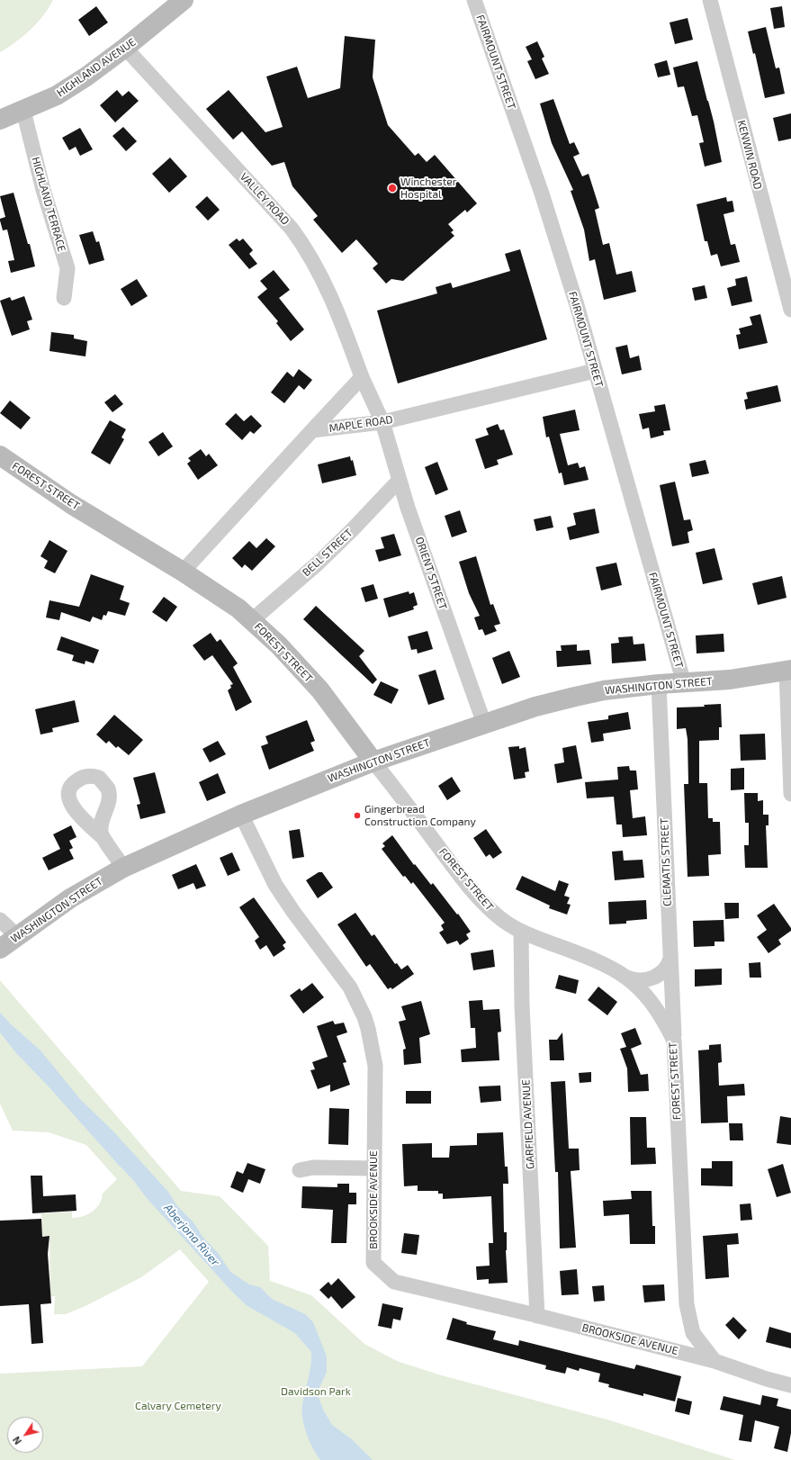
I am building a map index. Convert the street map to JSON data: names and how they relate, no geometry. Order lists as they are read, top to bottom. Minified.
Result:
{"streets":{"main road":["HIGHLAND AVENUE","FOREST STREET","WASHINGTON STREET"],"street":["FAIRMOUNT STREET","KENWIN ROAD","VALLEY ROAD","HIGHLAND TERRACE","MAPLE ROAD","BELL STREET","ORIENT STREET","CLEMATIS STREET","GARFIELD AVENUE","BROOKSIDE AVENUE"]},"crossings":[["FAIRMOUNT STREET","MAPLE ROAD"],["FAIRMOUNT STREET","WASHINGTON STREET"],["HIGHLAND AVENUE","VALLEY ROAD"],["HIGHLAND AVENUE","HIGHLAND TERRACE"],["VALLEY ROAD","MAPLE ROAD"],["VALLEY ROAD","ORIENT STREET"],["MAPLE ROAD","ORIENT STREET"],["FOREST STREET","BELL STREET"],["FOREST STREET","WASHINGTON STREET"],["FOREST STREET","CLEMATIS STREET"],["FOREST STREET","GARFIELD AVENUE"],["FOREST STREET","BROOKSIDE AVENUE"],["BELL STREET","ORIENT STREET"],["ORIENT STREET","WASHINGTON STREET"],["WASHINGTON STREET","CLEMATIS STREET"],["WASHINGTON STREET","BROOKSIDE AVENUE"],["GARFIELD AVENUE","BROOKSIDE AVENUE"]],"water":["Aberjona River"],"parks":["Davidson Park","Calvary Cemetery"],"places":["Winchester Hospital","Gingerbread Construction Company"],"north":"bottom left"}
